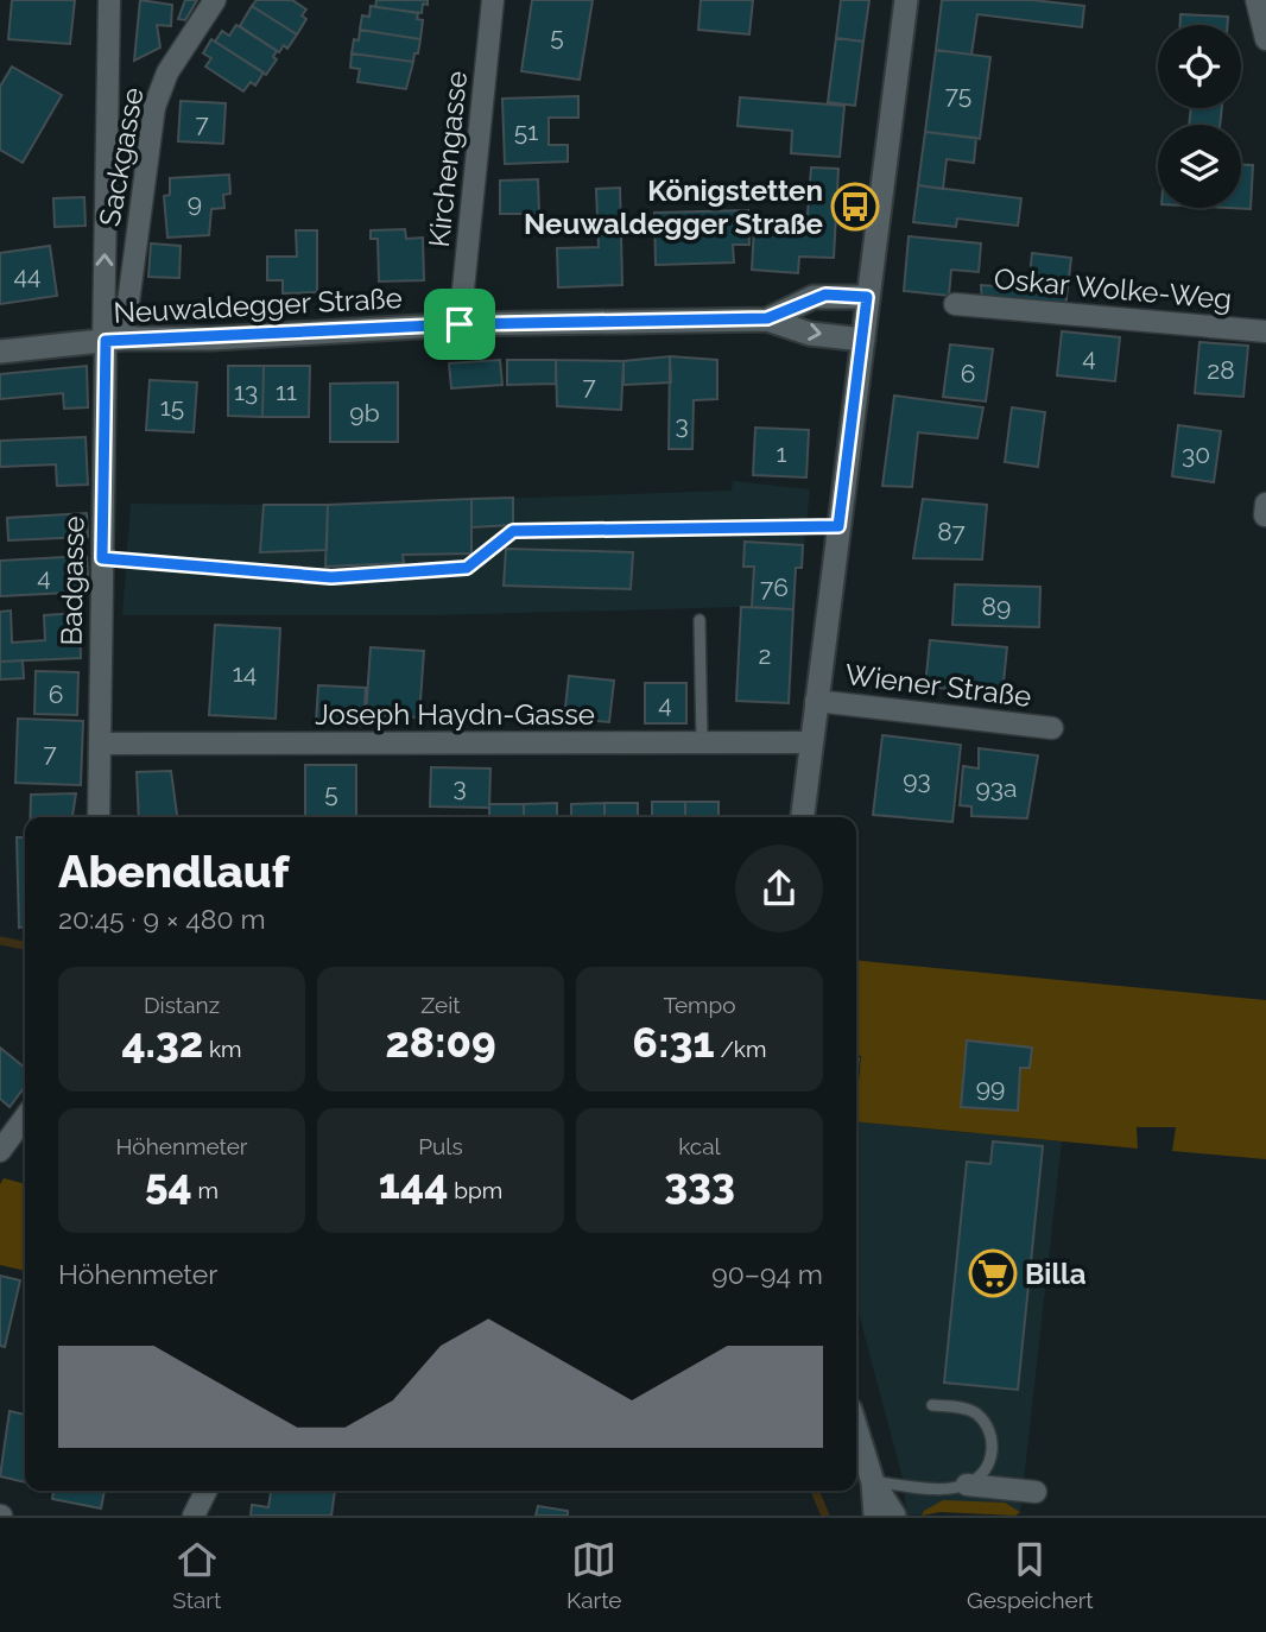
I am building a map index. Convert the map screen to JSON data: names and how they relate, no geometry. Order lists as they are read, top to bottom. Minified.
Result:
{"streets":{"main road":["Neuwaldegger Straße","Wiener Straße"],"street":["Sackgasse","Kirchengasse","Oskar Wolke-Weg","Badgasse","Joseph Haydn-Gasse"]},"crossings":[["Sackgasse","Neuwaldegger Straße"],["Sackgasse","Badgasse"],["Kirchengasse","Neuwaldegger Straße"],["Neuwaldegger Straße","Badgasse"],["Neuwaldegger Straße","Wiener Straße"],["Badgasse","Joseph Haydn-Gasse"],["Wiener Straße","Joseph Haydn-Gasse"]],"places":{"bus stop":["Königstetten Neuwaldegger Straße"],"supermarket":["Billa"]},"house_numbers":["5","75","7","51","9","44","4","28","6","7","13","11","15","9b","3","1","30","87","4","76","89","2","14","6","4","7","93","3","93a","5","99"],"page":{"heading":["Abendlauf","20:45 · 9 × 480 m"],"stats":[["Distanz","4.32 km"],["Zeit","28:09"],["Tempo","6:31 /km"],["Höhenmeter","54 m"],["Puls","144 bpm"],["kcal","333"]],"chart":["Höhenmeter","90–94 m"],"tabs":["Start","Karte","Gespeichert"]}}
